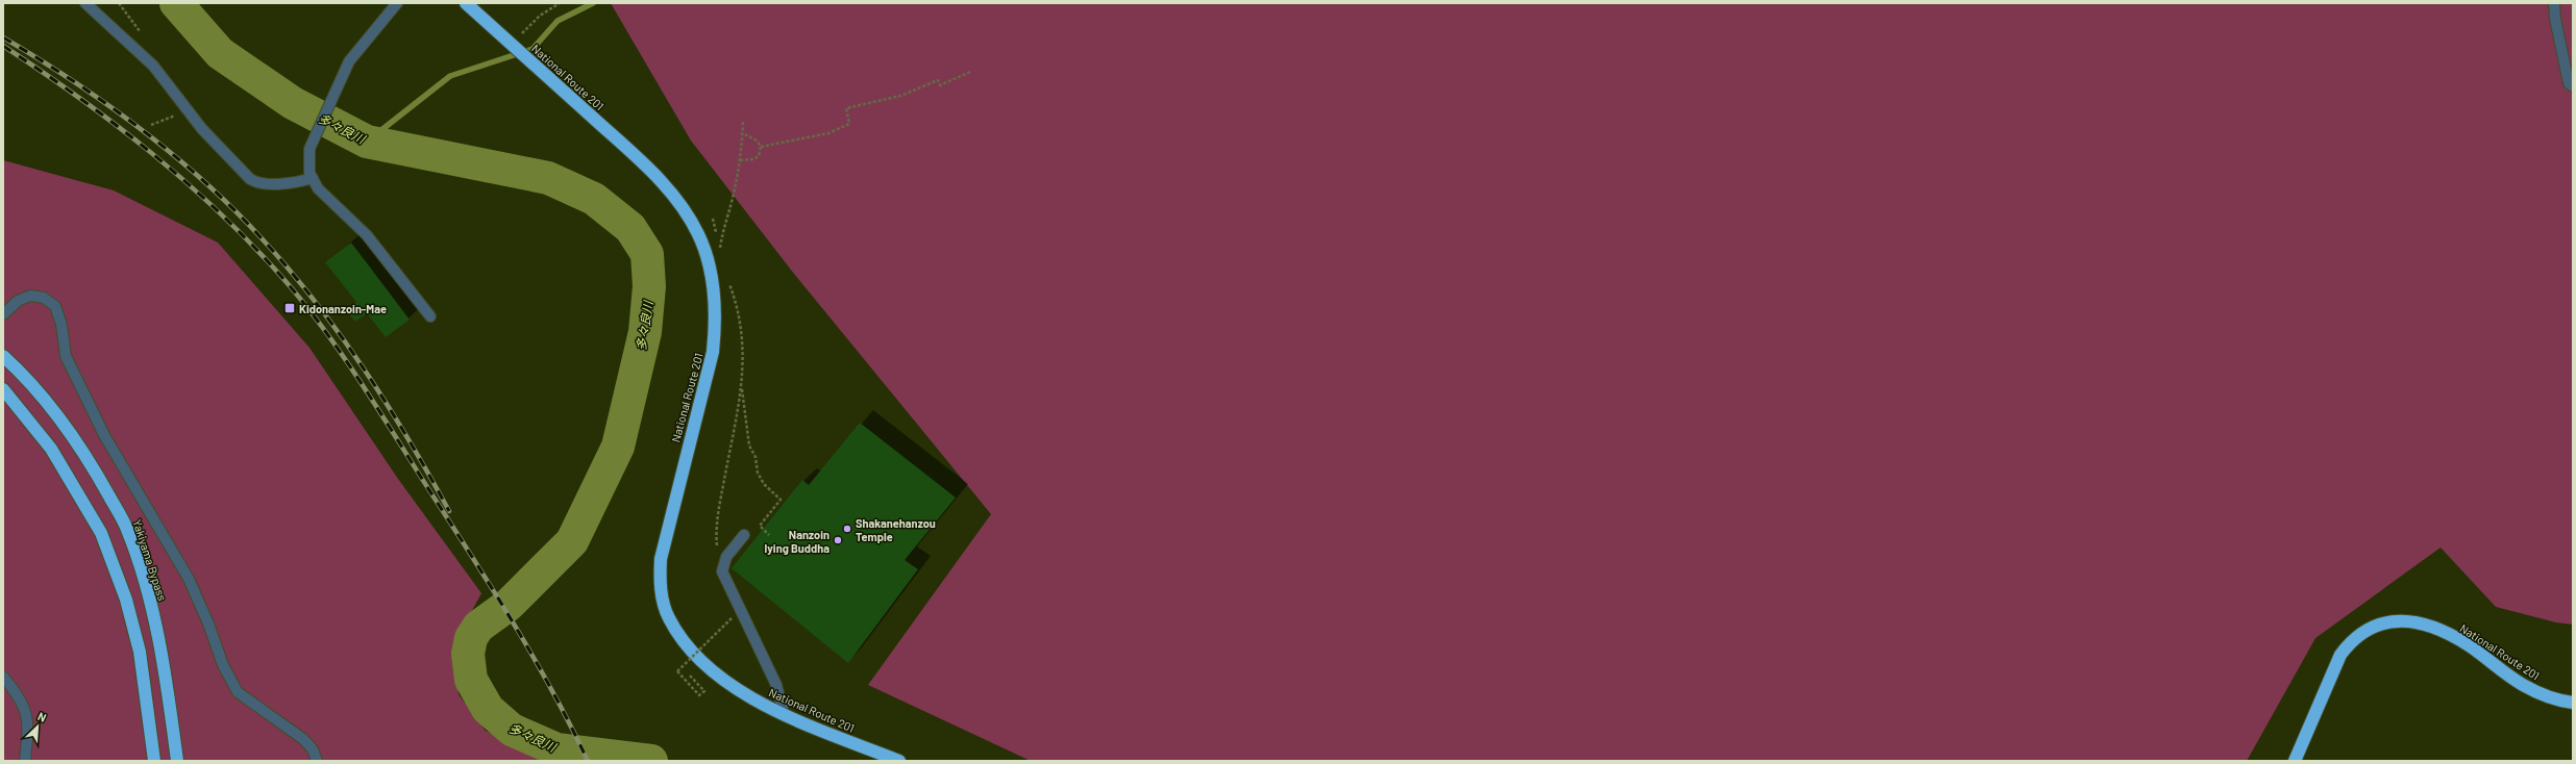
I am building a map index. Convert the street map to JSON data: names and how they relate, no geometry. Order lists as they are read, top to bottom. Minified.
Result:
{"streets":{"highway":["National Route 201","Yakiyama Bypass"]},"water":["多々良川"],"places":{"transit":["Kidonanzoin-Mae"],"other":["Shakanehanzou Temple","Nanzoin lying Buddha"]},"north":"top right"}
